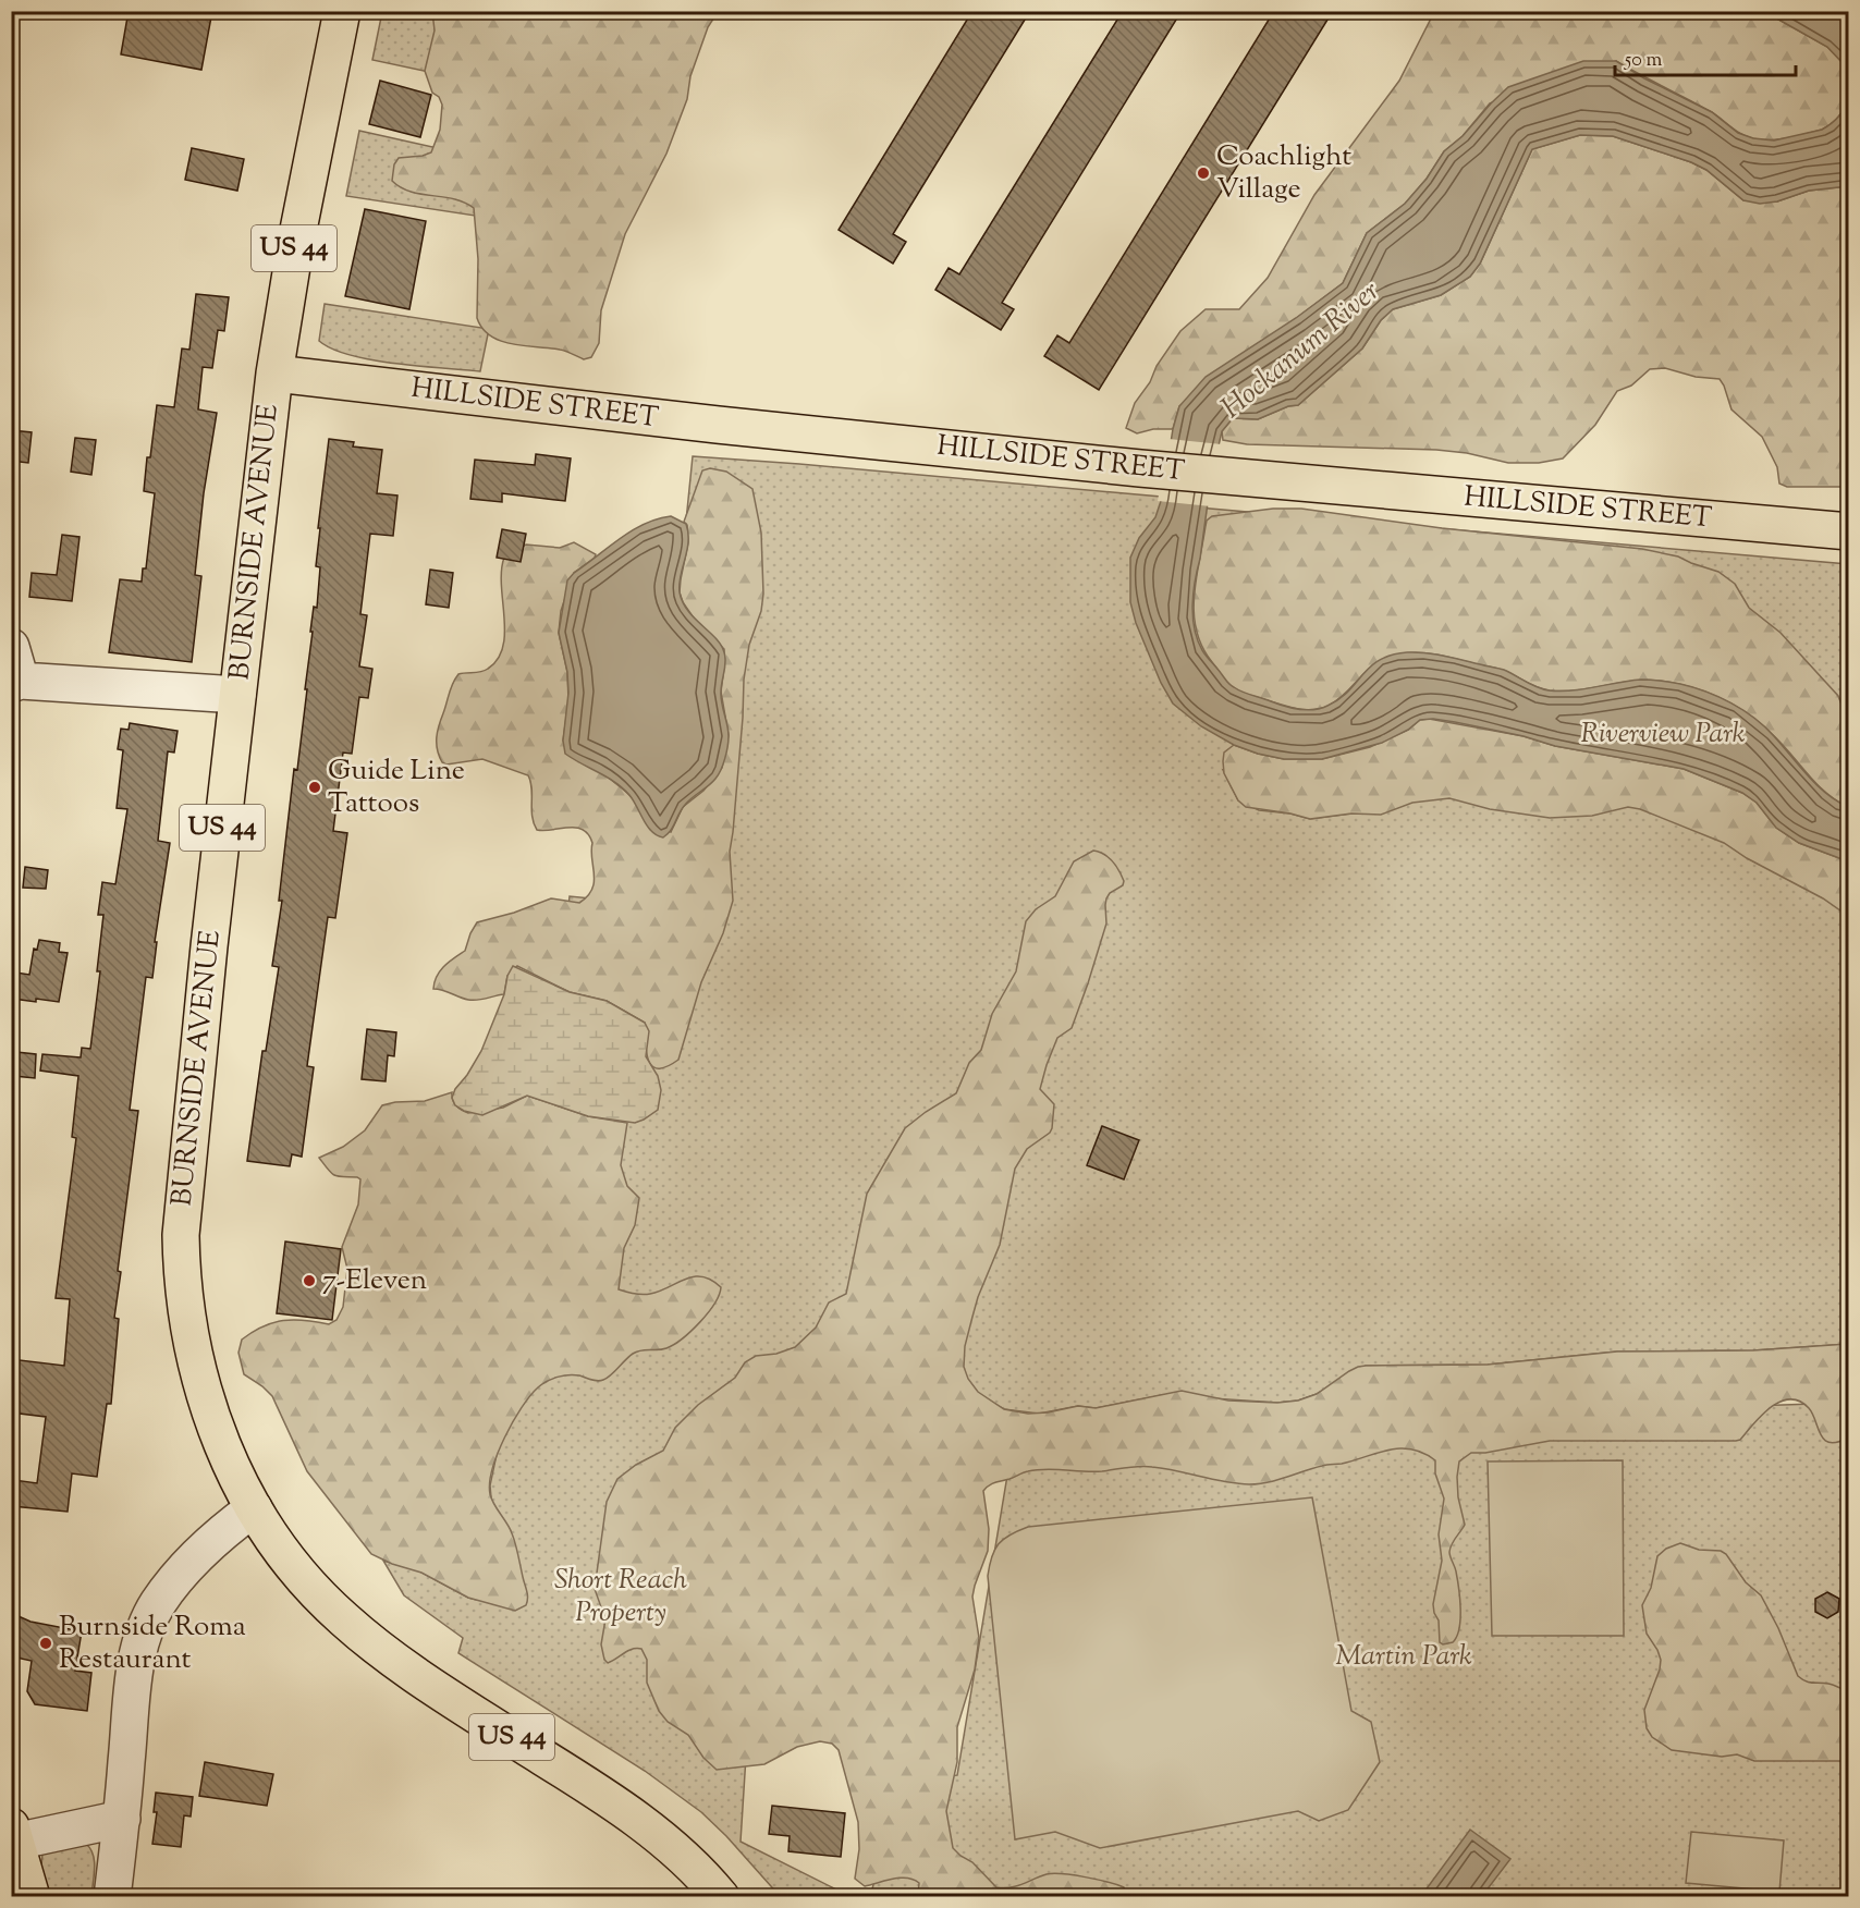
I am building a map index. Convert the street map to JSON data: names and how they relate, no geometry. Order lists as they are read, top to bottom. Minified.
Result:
{"streets":{"main road":["US 44","HILLSIDE STREET","BURNSIDE AVENUE"]},"crossings":[["HILLSIDE STREET","BURNSIDE AVENUE"]],"water":["Hockanum River"],"parks":["Riverview Park","Short Reach Property","Martin Park"],"places":["Coachlight Village","Guide Line Tattoos","7-Eleven","Burnside Roma Restaurant"],"scale_bar":"50 m"}
